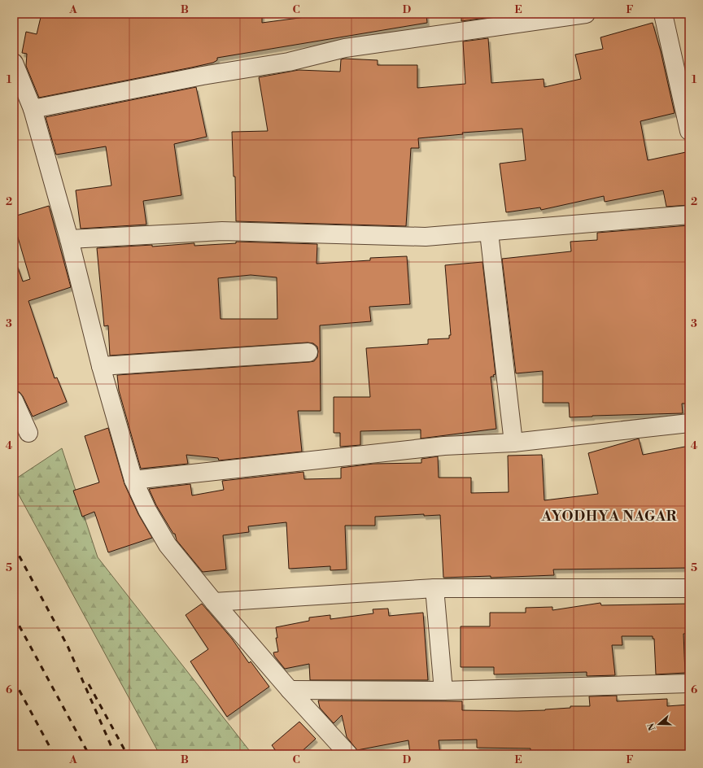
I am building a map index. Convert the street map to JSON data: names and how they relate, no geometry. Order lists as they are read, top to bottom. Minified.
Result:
{"districts":["AYODHYA NAGAR"],"north":"left","grid":{"columns":["A","B","C","D","E","F"],"rows":["1","2","3","4","5","6"]}}
